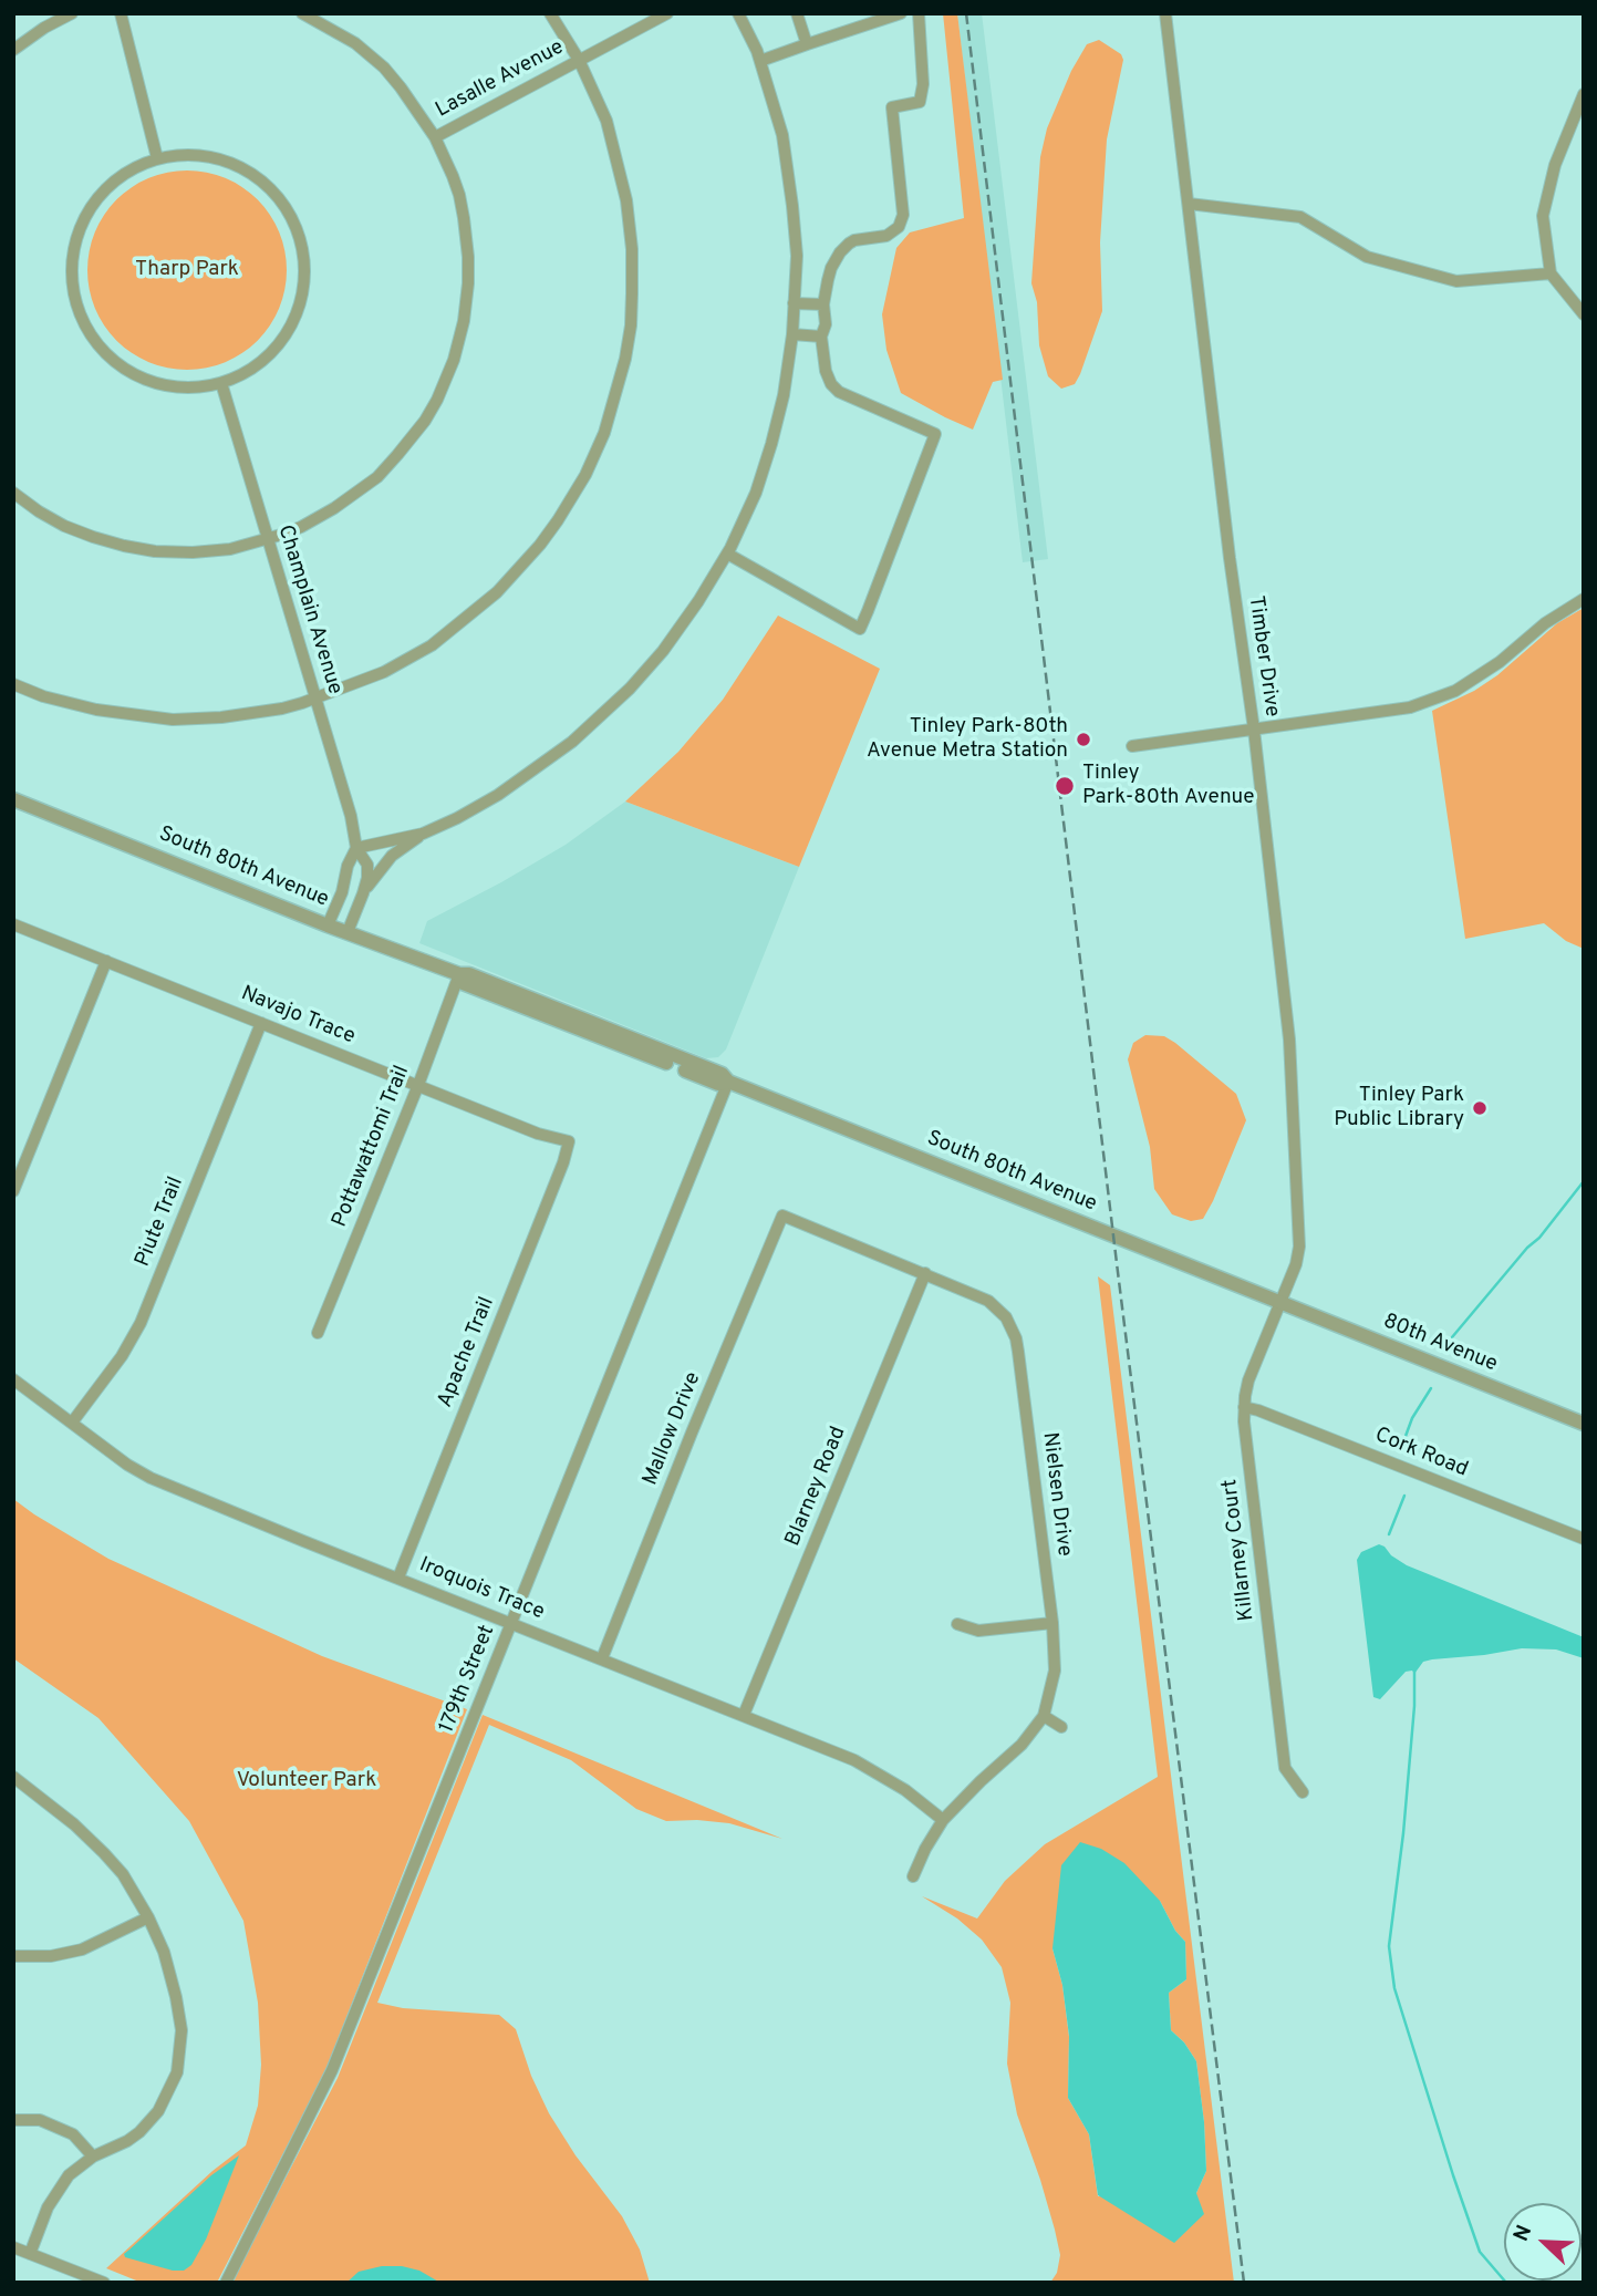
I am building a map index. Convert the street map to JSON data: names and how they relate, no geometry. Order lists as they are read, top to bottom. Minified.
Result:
{"streets":{"street":["Lasalle Avenue","Champlain Avenue","Timber Drive","South 80th Avenue","Navajo Trace","Pottawattomi Trail","Piute Trail","80th Avenue","Apache Trail","Mallow Drive","Cork Road","Blarney Road","Nielsen Drive","Killarney Court","Iroquois Trace","179th Street"]},"crossings":[["Champlain Avenue","South 80th Avenue"],["Timber Drive","South 80th Avenue"],["Timber Drive","80th Avenue"],["Timber Drive","Killarney Court"],["South 80th Avenue","Pottawattomi Trail"],["South 80th Avenue","80th Avenue"],["South 80th Avenue","Killarney Court"],["South 80th Avenue","179th Street"],["Navajo Trace","Pottawattomi Trail"],["Navajo Trace","Piute Trail"],["Navajo Trace","Apache Trail"],["Piute Trail","Iroquois Trace"],["80th Avenue","Killarney Court"],["Apache Trail","Iroquois Trace"],["Mallow Drive","Nielsen Drive"],["Mallow Drive","Iroquois Trace"],["Cork Road","Killarney Court"],["Blarney Road","Nielsen Drive"],["Blarney Road","Iroquois Trace"],["Nielsen Drive","Iroquois Trace"],["Iroquois Trace","179th Street"]],"parks":["Tharp Park","Volunteer Park"],"places":["Tinley Park-80th Avenue Metra Station","Tinley Park-80th Avenue","Tinley Park Public Library"],"north":"top left"}
